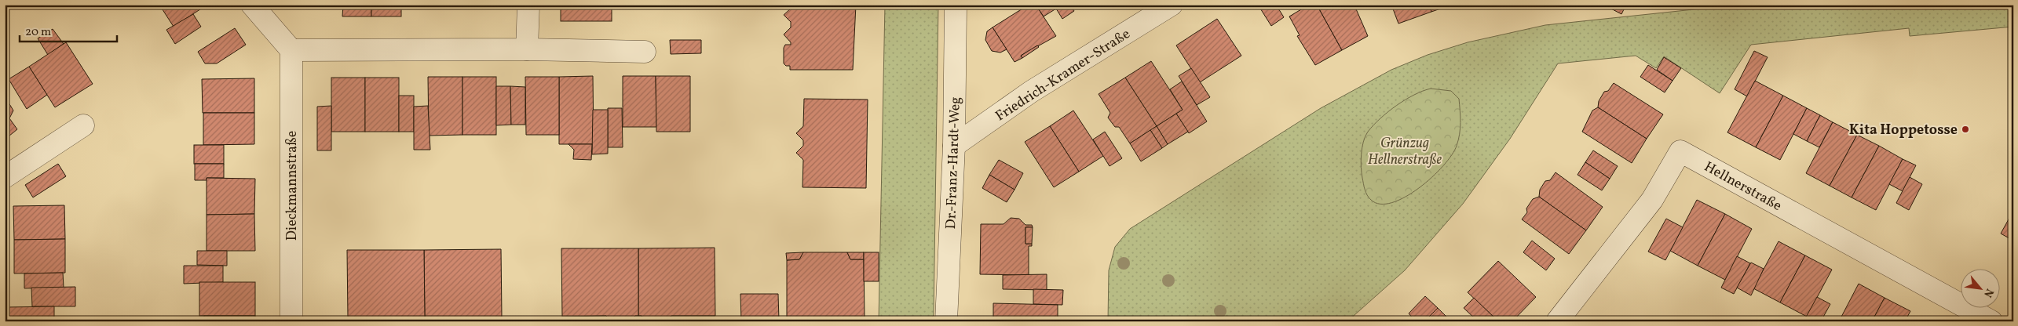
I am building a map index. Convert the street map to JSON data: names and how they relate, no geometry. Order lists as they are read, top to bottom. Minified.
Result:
{"streets":{"street":["Friedrich-Kramer-Straße","Dr.-Franz-Hardt-Weg","Dieckmannstraße","Hellnerstraße"]},"crossings":[["Friedrich-Kramer-Straße","Dr.-Franz-Hardt-Weg"]],"parks":["Grünzug Hellnerstraße"],"places":["Kita Hoppetosse"],"scale_bar":"20 m","north":"bottom right"}
